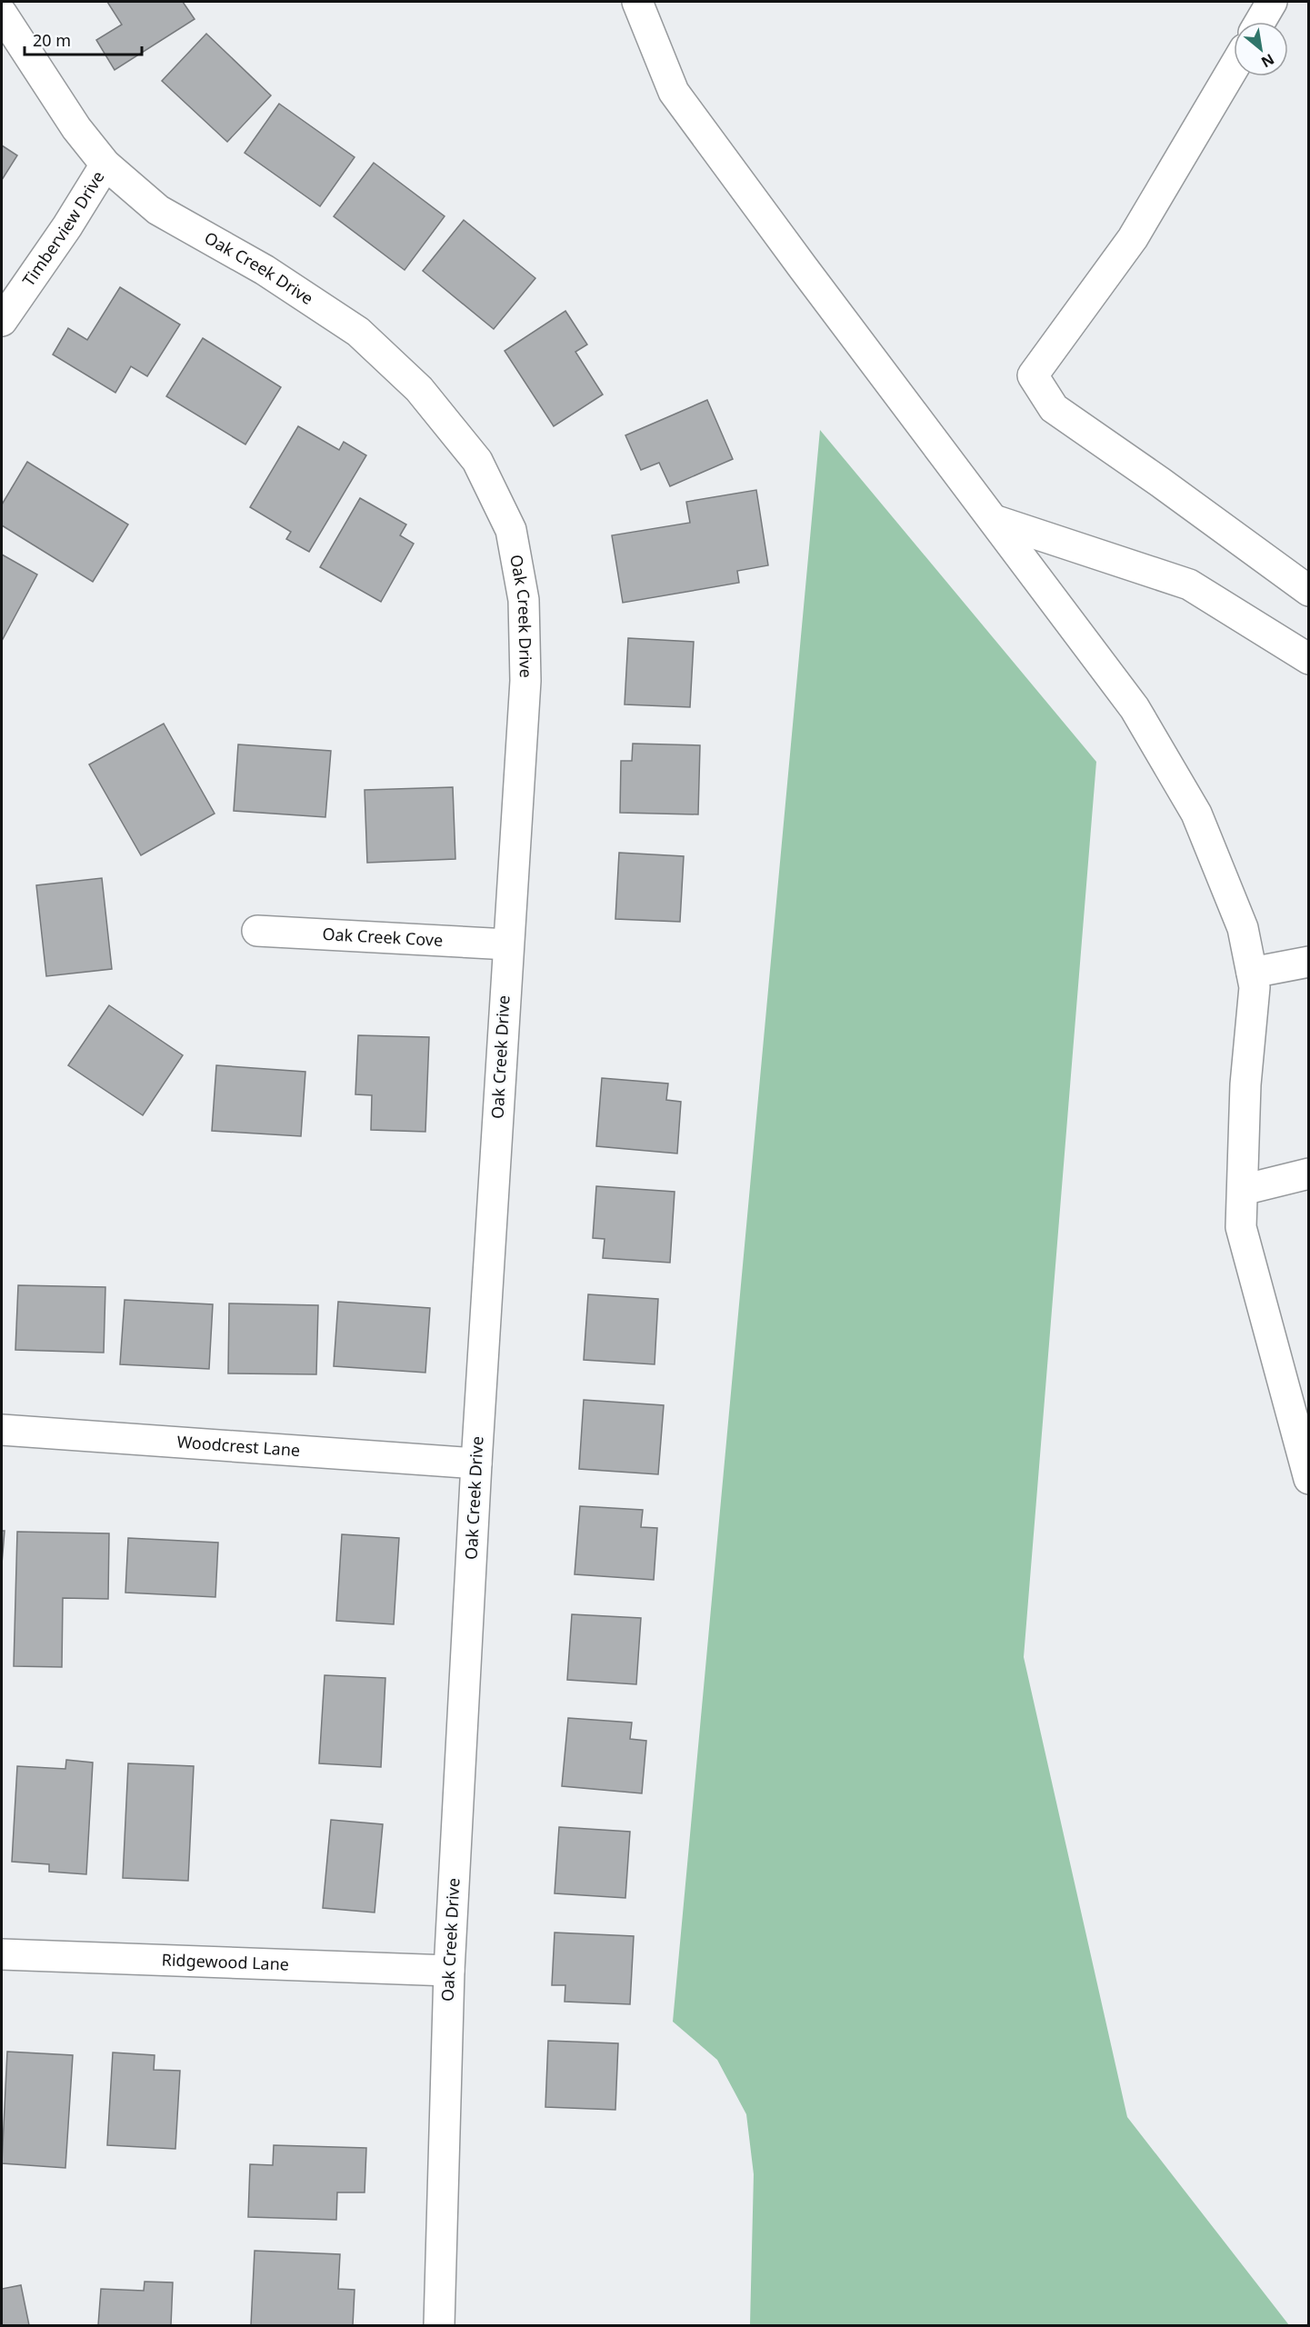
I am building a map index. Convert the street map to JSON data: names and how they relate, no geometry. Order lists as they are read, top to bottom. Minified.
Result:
{"streets":{"street":["Timberview Drive","Oak Creek Drive","Oak Creek Cove","Woodcrest Lane","Ridgewood Lane"]},"crossings":[["Timberview Drive","Oak Creek Drive"],["Oak Creek Drive","Oak Creek Cove"],["Oak Creek Drive","Woodcrest Lane"],["Oak Creek Drive","Ridgewood Lane"]],"scale_bar":"20 m","north":"bottom right"}
